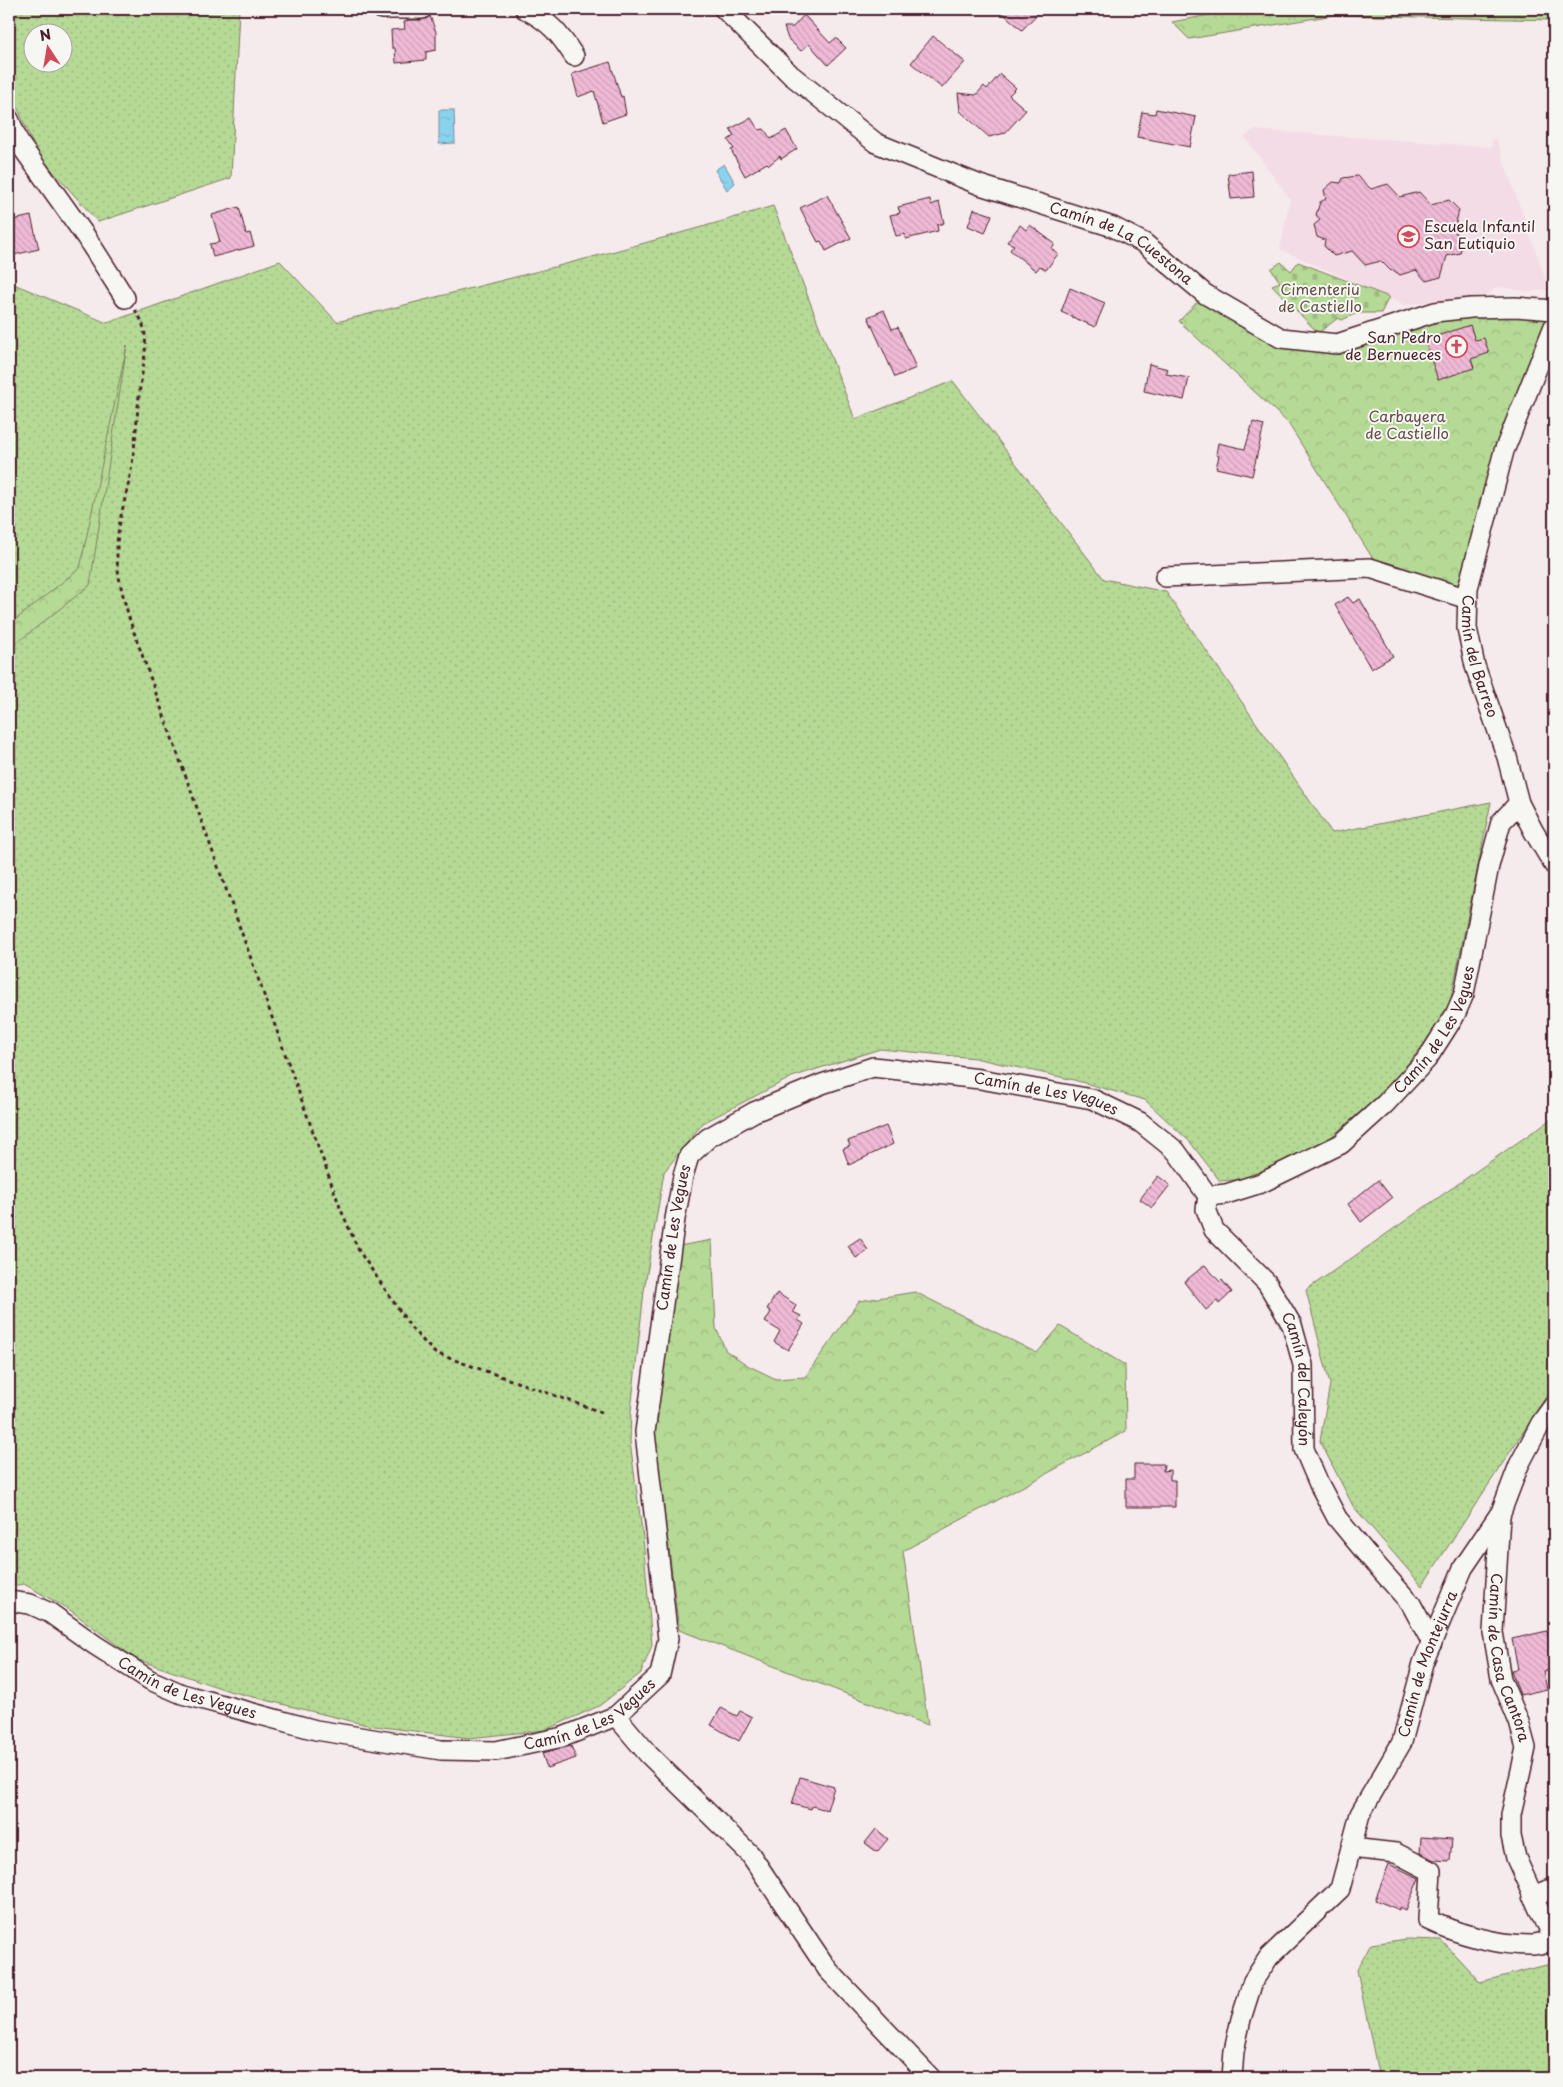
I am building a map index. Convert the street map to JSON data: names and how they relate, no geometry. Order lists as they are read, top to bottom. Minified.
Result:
{"streets":{"street":["Camín de La Cuestona","Camín del Barreo","Camín de Les Vegues","Camín del Caleyón","Camín de Casa Cantora","Camín de Montejurra"]},"crossings":[["Camín del Barreo","Camín de Les Vegues"],["Camín de Les Vegues","Camín del Caleyón"],["Camín del Caleyón","Camín de Montejurra"],["Camín de Casa Cantora","Camín de Montejurra"]],"parks":["Cimenteriu de Castiello","Carbayera de Castiello"],"places":{"school or university":["Escuela Infantil San Eutiquio"],"church":["San Pedro de Bernueces"]},"north":"top"}
